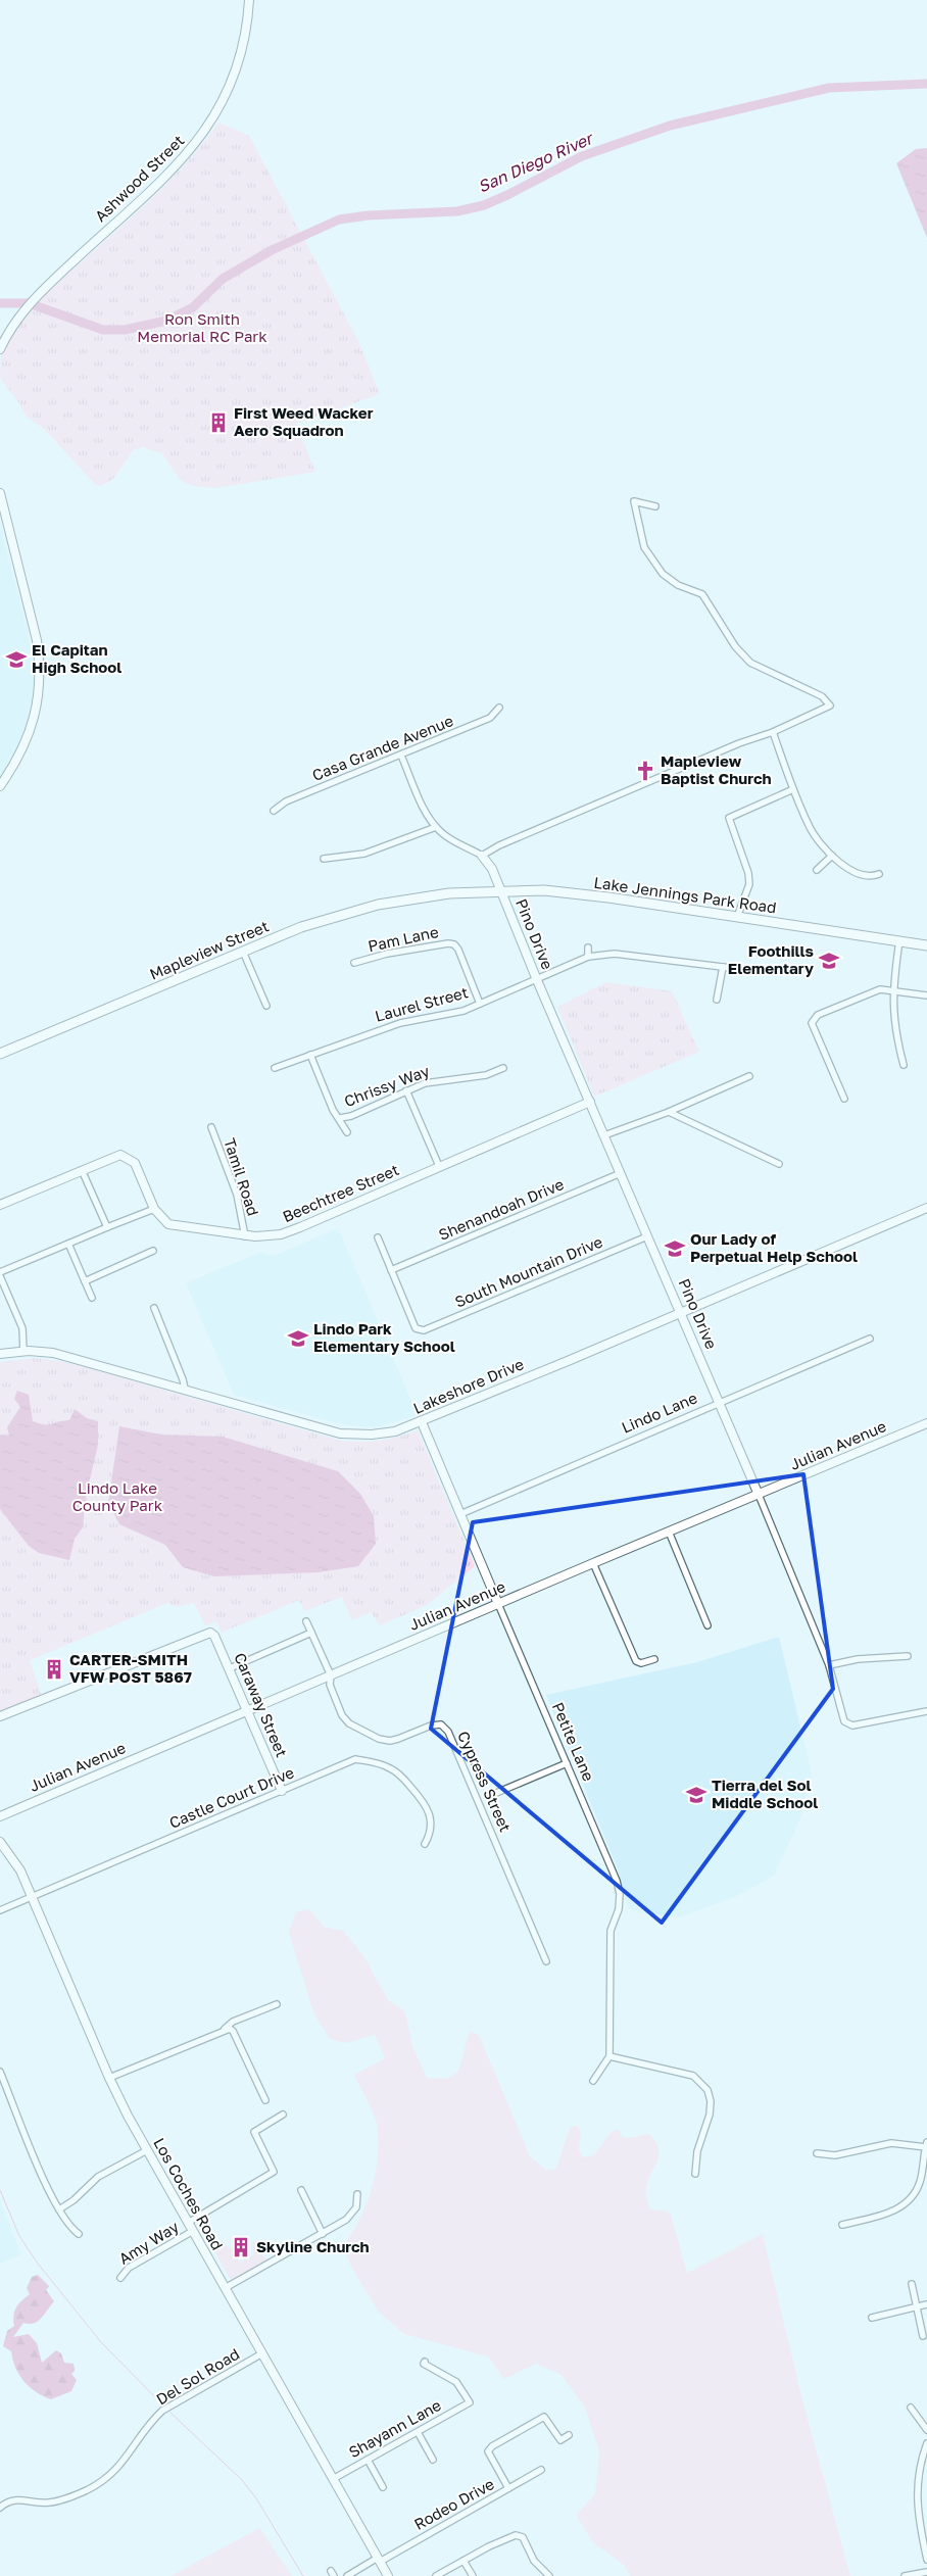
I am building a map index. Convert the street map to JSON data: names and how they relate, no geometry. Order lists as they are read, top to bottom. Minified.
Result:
{"streets":{"main road":["Lake Jennings Park Road","Mapleview Street"],"street":["Ashwood Street","Casa Grande Avenue","Pino Drive","Pam Lane","Laurel Street","Chrissy Way","Tamil Road","Beechtree Street","Shenandoah Drive","South Mountain Drive","Lakeshore Drive","Lindo Lane","Julian Avenue","Caraway Street","Petite Lane","Cypress Street","Castle Court Drive","Los Coches Road","Amy Way","Del Sol Road","Shayann Lane","Rodeo Drive"]},"crossings":[["Lake Jennings Park Road","Pino Drive"],["Lake Jennings Park Road","Mapleview Street"],["Pino Drive","Laurel Street"],["Pino Drive","Beechtree Street"],["Pino Drive","Shenandoah Drive"],["Pino Drive","South Mountain Drive"],["Pino Drive","Lakeshore Drive"],["Pino Drive","Lindo Lane"],["Pino Drive","Julian Avenue"],["Pam Lane","Laurel Street"],["Tamil Road","Beechtree Street"],["Shenandoah Drive","South Mountain Drive"],["Lakeshore Drive","Petite Lane"],["Lindo Lane","Petite Lane"],["Julian Avenue","Caraway Street"],["Julian Avenue","Petite Lane"],["Julian Avenue","Cypress Street"],["Caraway Street","Castle Court Drive"],["Castle Court Drive","Los Coches Road"],["Los Coches Road","Amy Way"],["Los Coches Road","Del Sol Road"],["Los Coches Road","Shayann Lane"],["Los Coches Road","Rodeo Drive"]],"water":["San Diego River"],"parks":["Ron Smith Memorial RC Park","Lindo Lake County Park"],"places":{"building":["First Weed Wacker Aero Squadron","CARTER-SMITH VFW POST 5867","Skyline Church"],"school or university":["El Capitan High School","Foothills Elementary","Our Lady of Perpetual Help School","Lindo Park Elementary School","Tierra del Sol Middle School"],"church":["Mapleview Baptist Church"]}}
